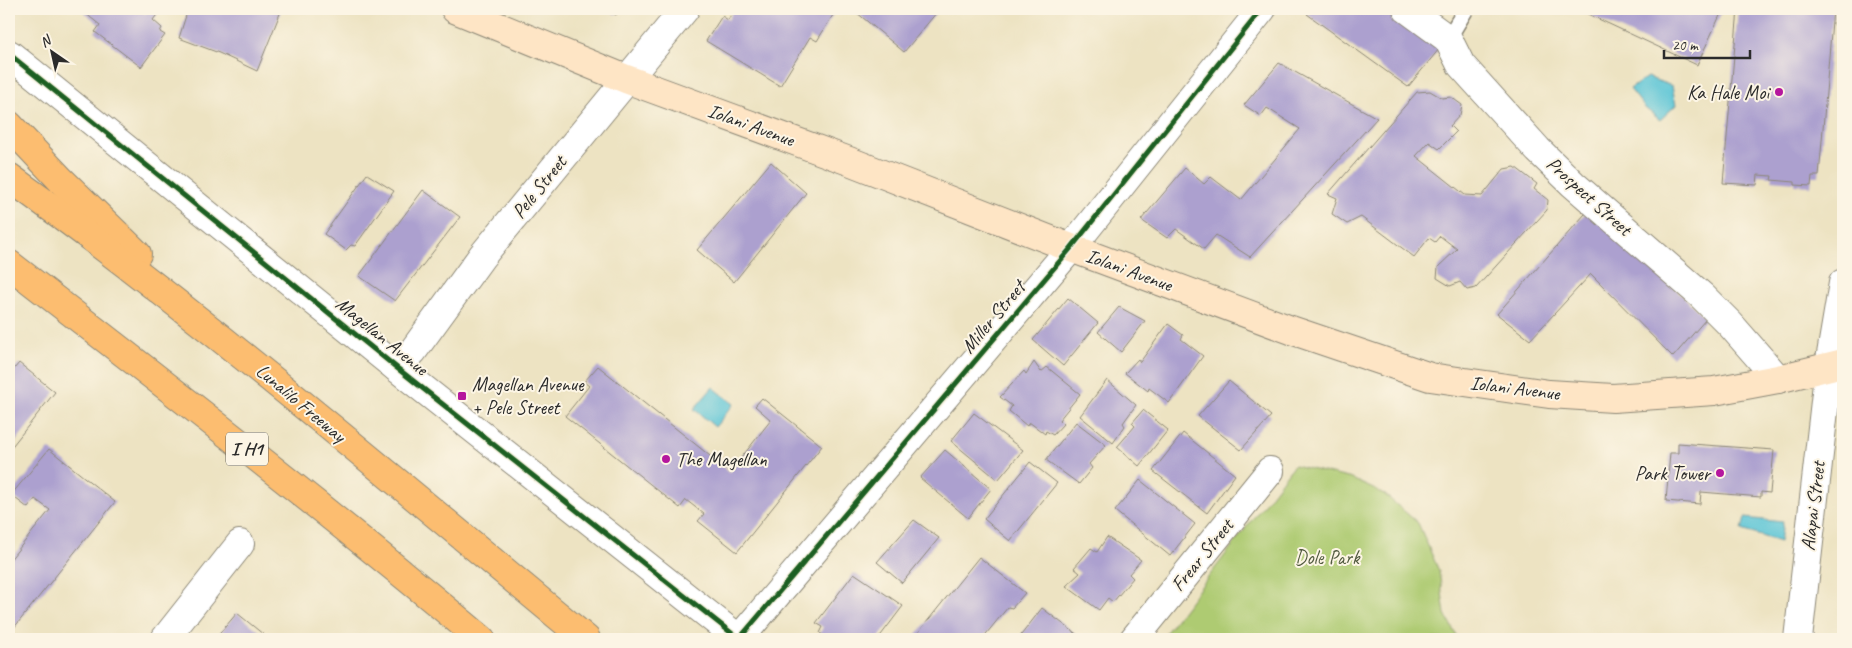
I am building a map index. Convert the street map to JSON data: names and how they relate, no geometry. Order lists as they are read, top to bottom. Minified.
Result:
{"streets":{"highway":["Lunalilo Freeway","I H1"],"main road":["Iolani Avenue"],"street":["Pele Street","Prospect Street","Miller Street","Magellan Avenue","Alapai Street","Frear Street"]},"crossings":[["Iolani Avenue","Pele Street"],["Iolani Avenue","Prospect Street"],["Iolani Avenue","Miller Street"],["Iolani Avenue","Alapai Street"],["Pele Street","Magellan Avenue"],["Miller Street","Magellan Avenue"]],"parks":["Dole Park"],"places":{"other":["Ka Hale Moi","The Magellan","Park Tower"],"transit":["Magellan Avenue + Pele Street"]},"scale_bar":"20 m","north":"top left"}
